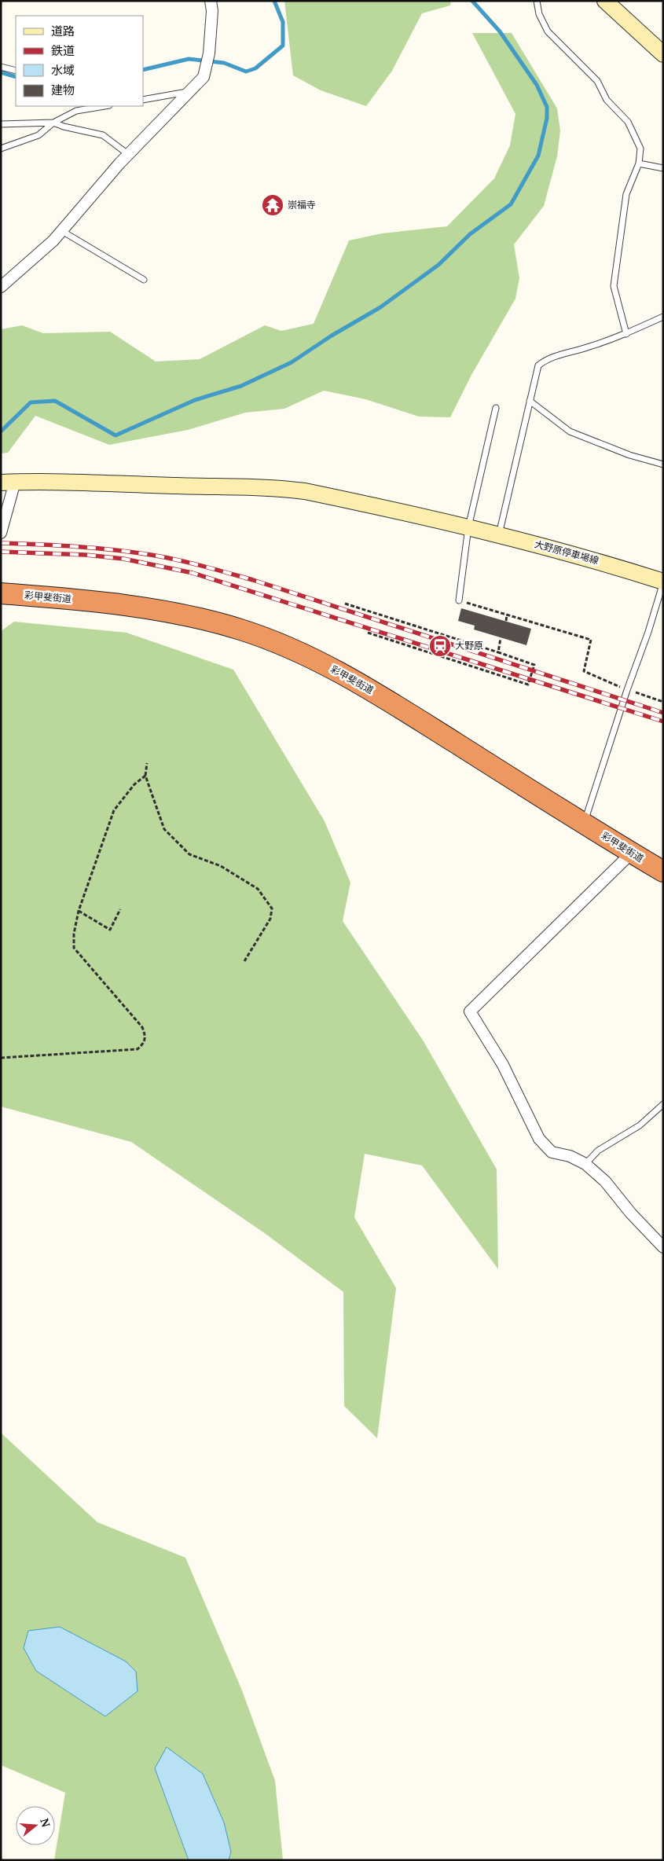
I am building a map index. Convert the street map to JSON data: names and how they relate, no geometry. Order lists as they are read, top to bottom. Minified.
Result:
{"streets":{"highway":["彩甲斐街道"],"street":["大野原停車場線"]},"places":{"temple":["崇福寺"],"station":["大野原"]},"legend":["道路","鉄道","水域","建物"],"north":"right"}
